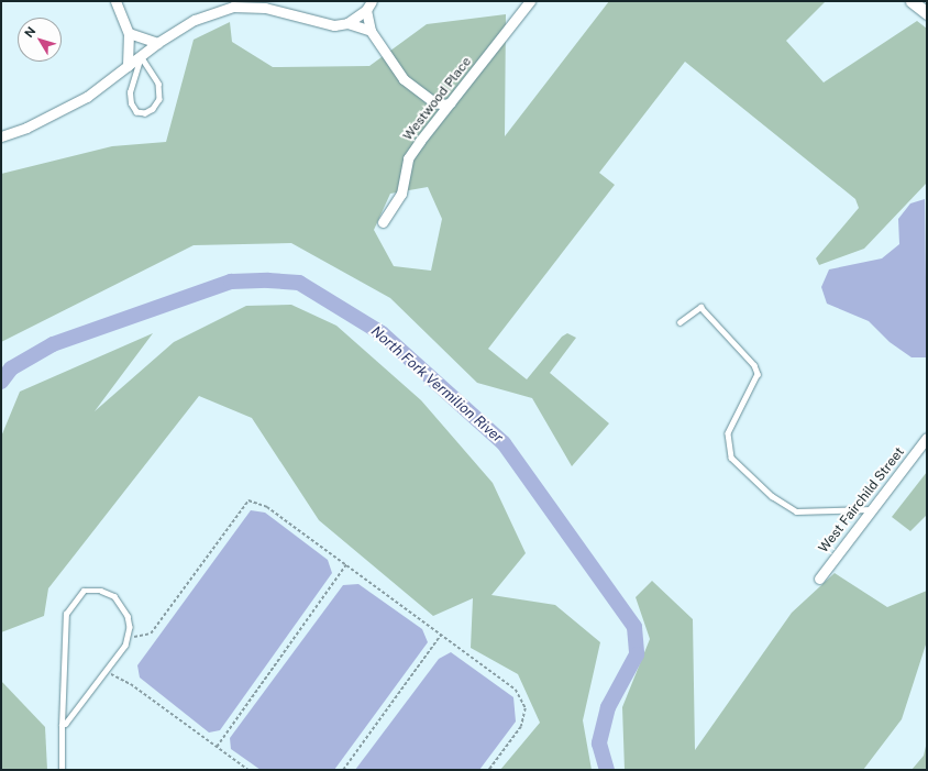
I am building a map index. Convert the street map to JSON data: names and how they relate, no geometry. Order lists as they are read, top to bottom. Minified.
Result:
{"streets":{"street":["Westwood Place","West Fairchild Street"]},"water":["North Fork Vermilion River"],"north":"top left"}
